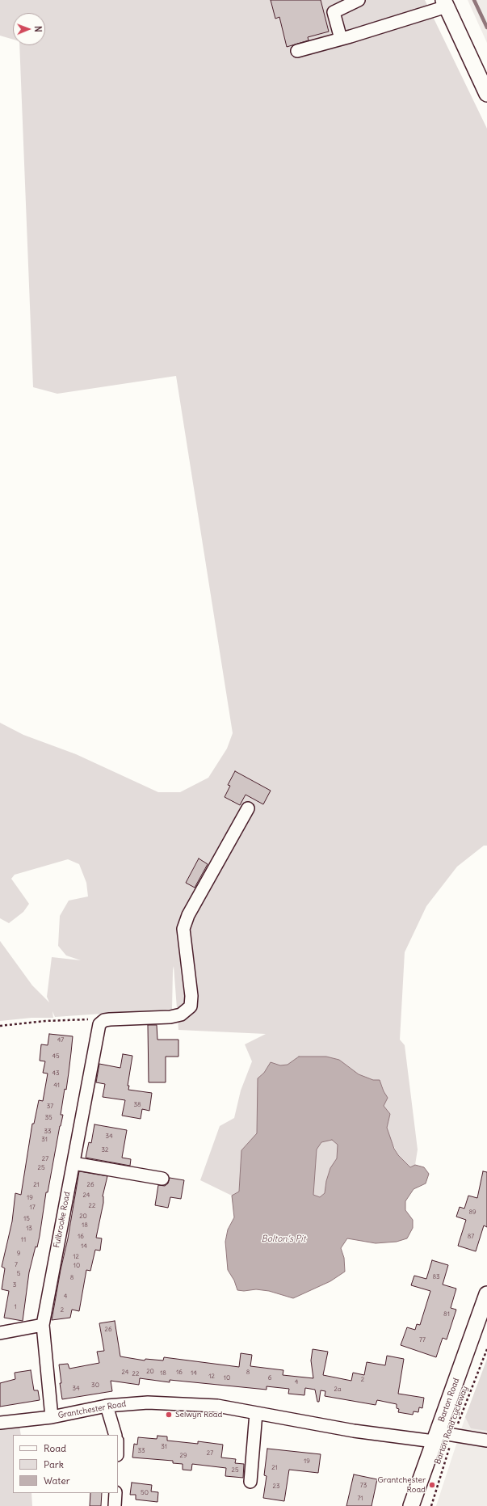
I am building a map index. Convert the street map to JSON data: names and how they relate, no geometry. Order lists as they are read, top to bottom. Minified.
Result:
{"streets":{"main road":["Barton Road"],"street":["Fulbrooke Road","Grantchester Road"],"path":["Barton Road cycleway"]},"crossings":[["Fulbrooke Road","Grantchester Road"],["Barton Road","Grantchester Road"],["Grantchester Road","Barton Road cycleway"]],"water":["Bolton’s Pit"],"places":["Selwyn Road","Grantchester Road"],"house_numbers":["47","45","43","41","38","37","35","33","34","31","32","27","25","21","26","24","19","22","17","89","20","15","18","13","16","87","11","14","9","12","7","10","5","83","8","3","4","1","2","81","26","77","20","24","16","8","18","14","22","12","10","6","2","4","30","34","2a","31","33","27","29","19","21","25","73","23","50","71"],"legend":["Road","Park","Water"],"north":"right"}
